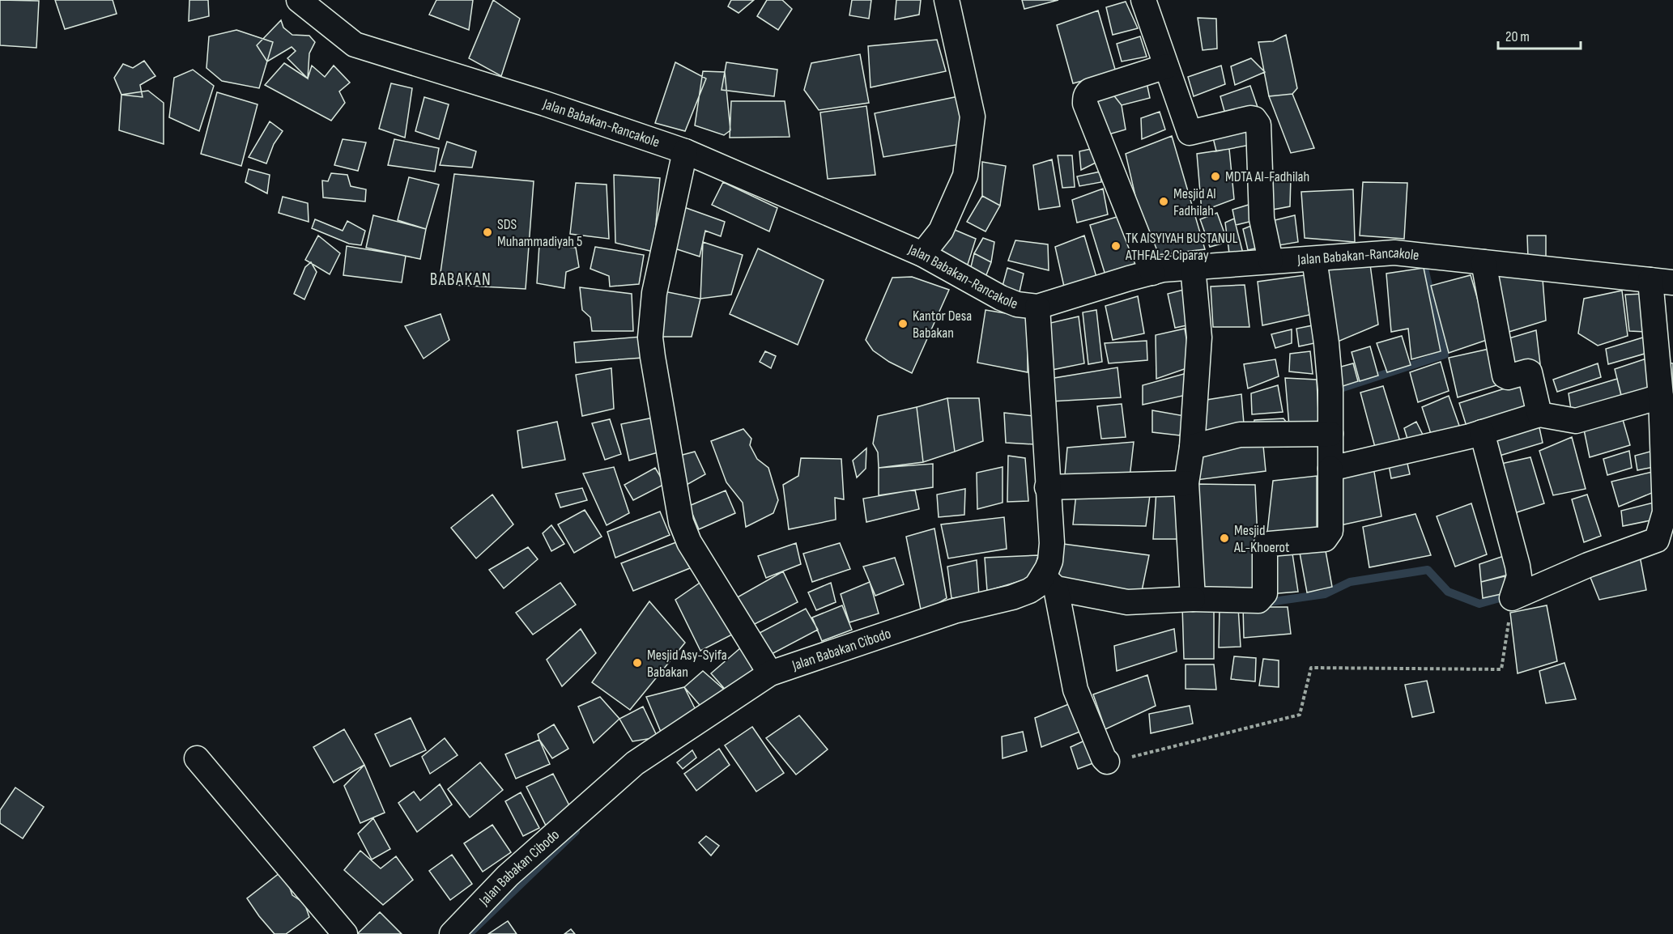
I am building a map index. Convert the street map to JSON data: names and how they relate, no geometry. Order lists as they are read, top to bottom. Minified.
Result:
{"streets":{"street":["Jalan Babakan-Rancakole","Jalan Babakan Cibodo"]},"crossings":[["Jalan Babakan-Rancakole","Jalan Babakan Cibodo"]],"districts":["BABAKAN"],"places":["MDTA Al-Fadhilah","Mesjid Al Fadhilah","SDS Muhammadiyah 5","TK AISYIYAH BUSTANUL ATHFAL 2 Ciparay","Kantor Desa Babakan","Mesjid AL-Khoerot","Mesjid Asy-Syifa Babakan"],"scale_bar":"20 m"}
